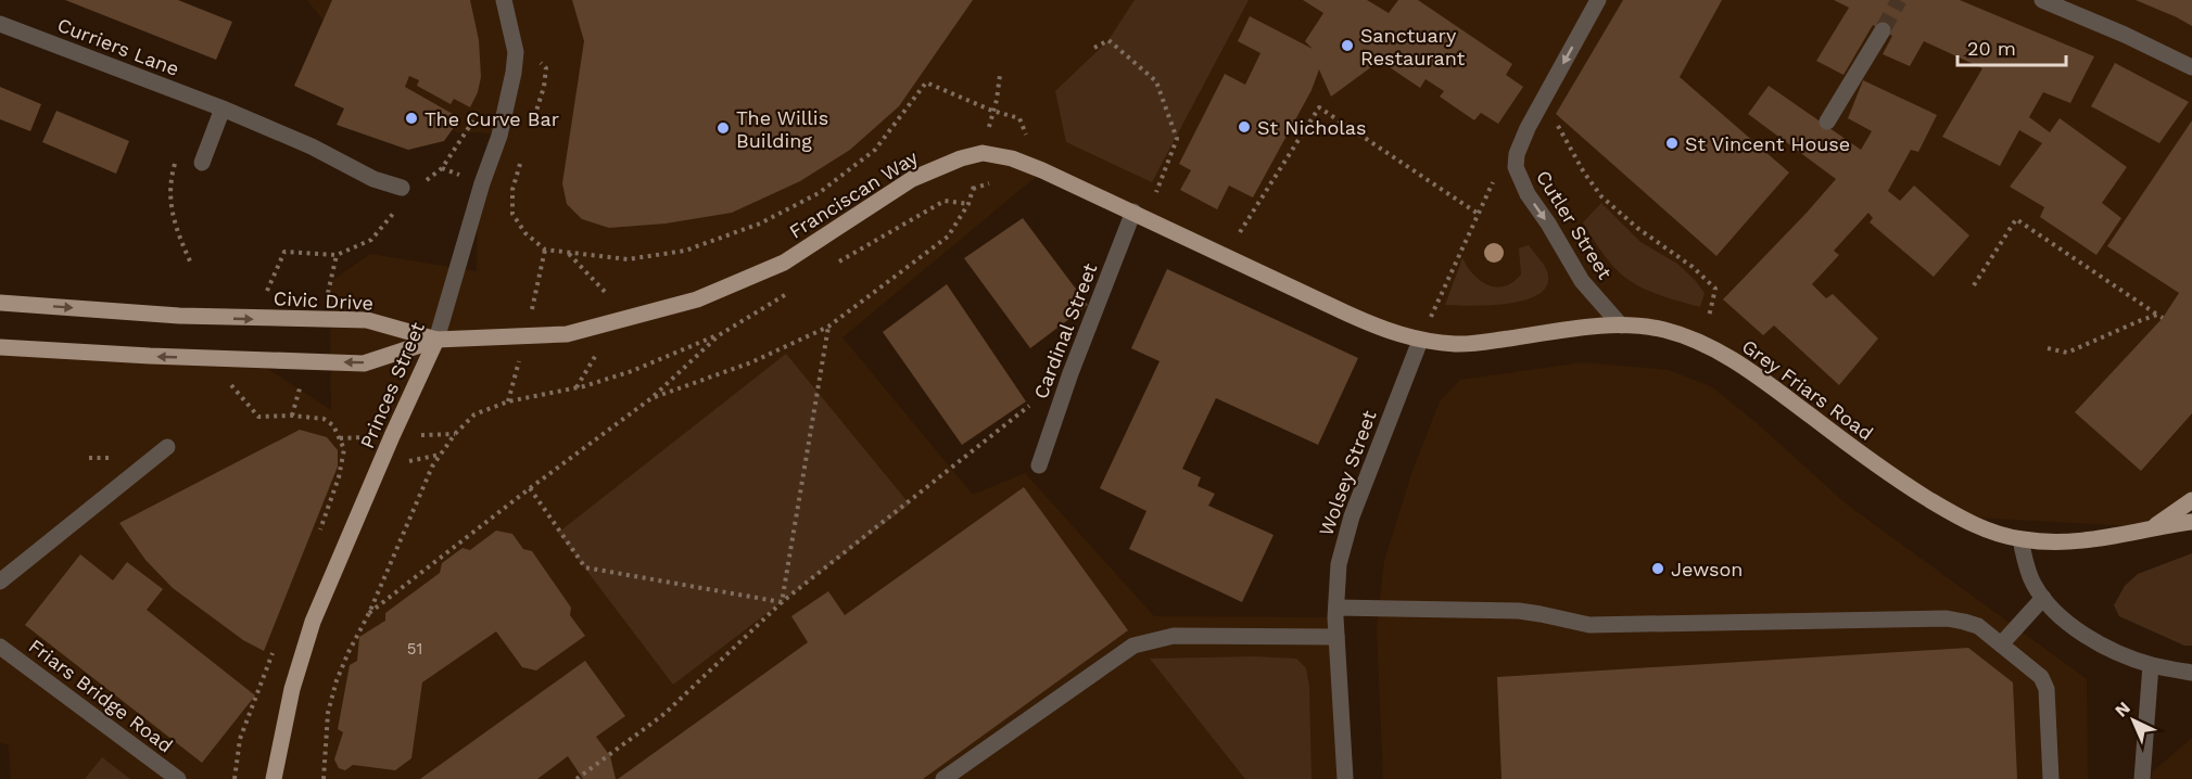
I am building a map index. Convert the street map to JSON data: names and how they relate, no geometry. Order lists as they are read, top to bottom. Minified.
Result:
{"streets":{"main road":["Franciscan Way","Civic Drive","Princes Street","Grey Friars Road"],"street":["Curriers Lane","Cutler Street","Cardinal Street","Wolsey Street","Friars Bridge Road"]},"crossings":[["Franciscan Way","Civic Drive"],["Franciscan Way","Cardinal Street"],["Franciscan Way","Princes Street"],["Franciscan Way","Grey Friars Road"],["Franciscan Way","Wolsey Street"],["Cutler Street","Grey Friars Road"],["Civic Drive","Princes Street"],["Grey Friars Road","Wolsey Street"]],"one_way":["Cutler Street"],"places":["Sanctuary Restaurant","The Curve Bar","St Nicholas","The Willis Building","St Vincent House","Jewson"],"house_numbers":["51"],"scale_bar":"20 m","north":"top left"}
